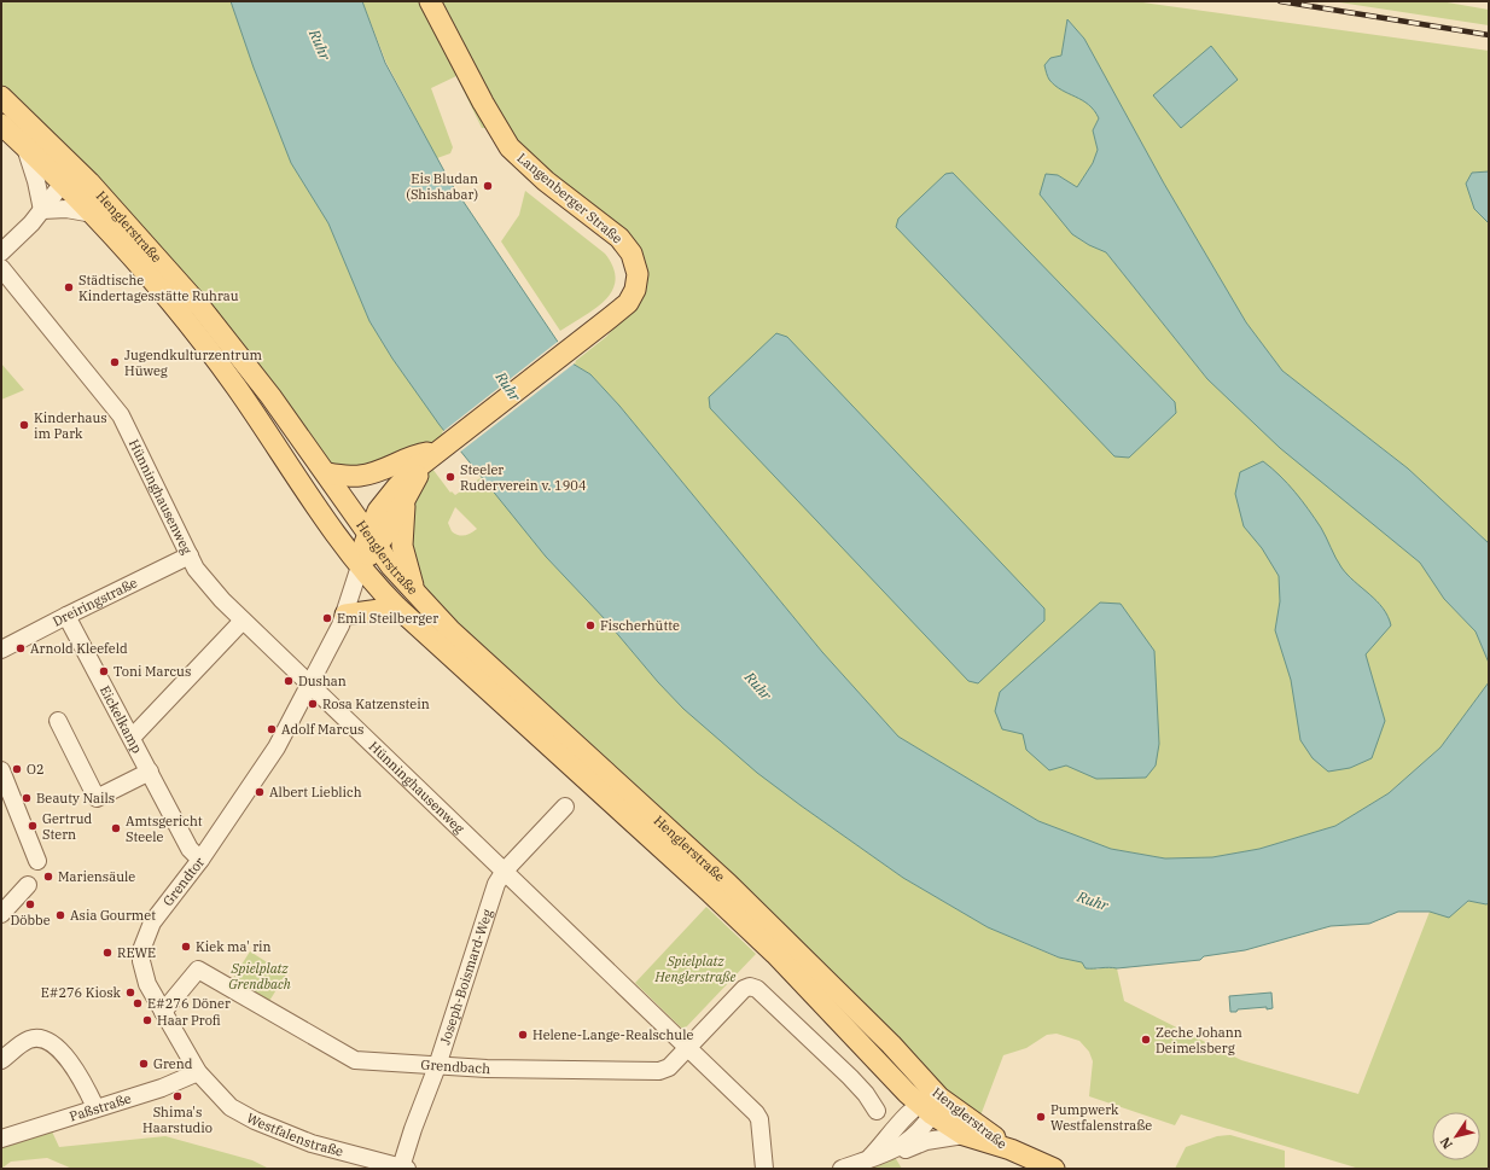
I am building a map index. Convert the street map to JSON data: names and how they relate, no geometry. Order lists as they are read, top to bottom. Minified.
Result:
{"streets":{"main road":["Langenberger Straße","Henglerstraße"],"street":["Hünninghausenweg","Dreiringstraße","Eickelkamp","Grendtor","Joseph-Boismard-Weg","Grendbach","Paßstraße","Westfalenstraße"]},"crossings":[["Langenberger Straße","Henglerstraße"],["Henglerstraße","Grendtor"],["Hünninghausenweg","Dreiringstraße"],["Hünninghausenweg","Grendtor"],["Hünninghausenweg","Joseph-Boismard-Weg"],["Hünninghausenweg","Grendbach"],["Dreiringstraße","Eickelkamp"],["Eickelkamp","Grendtor"],["Grendtor","Grendbach"],["Grendtor","Paßstraße"],["Grendtor","Westfalenstraße"],["Joseph-Boismard-Weg","Grendbach"],["Joseph-Boismard-Weg","Westfalenstraße"],["Paßstraße","Westfalenstraße"]],"water":["Ruhr"],"parks":["Spielplatz Henglerstraße","Spielplatz Grendbach"],"places":["Eis Bludan (Shishabar)","Städtische Kindertagesstätte Ruhrau","Jugendkulturzentrum Hüweg","Kinderhaus im Park","Steeler Ruderverein v. 1904","Emil Steilberger","Fischerhütte","Arnold Kleefeld","Toni Marcus","Dushan","Rosa Katzenstein","Adolf Marcus","O2","Albert Lieblich","Beauty Nails","Gertrud Stern","Amtsgericht Steele","Mariensäule","Döbbe","Asia Gourmet","Kiek ma' rin","REWE","E#276 Kiosk","E#276 Döner","Haar Profi","Helene-Lange-Realschule","Zeche Johann Deimelsberg","Grend","Shima's Haarstudio","Pumpwerk Westfalenstraße"],"north":"bottom left"}
